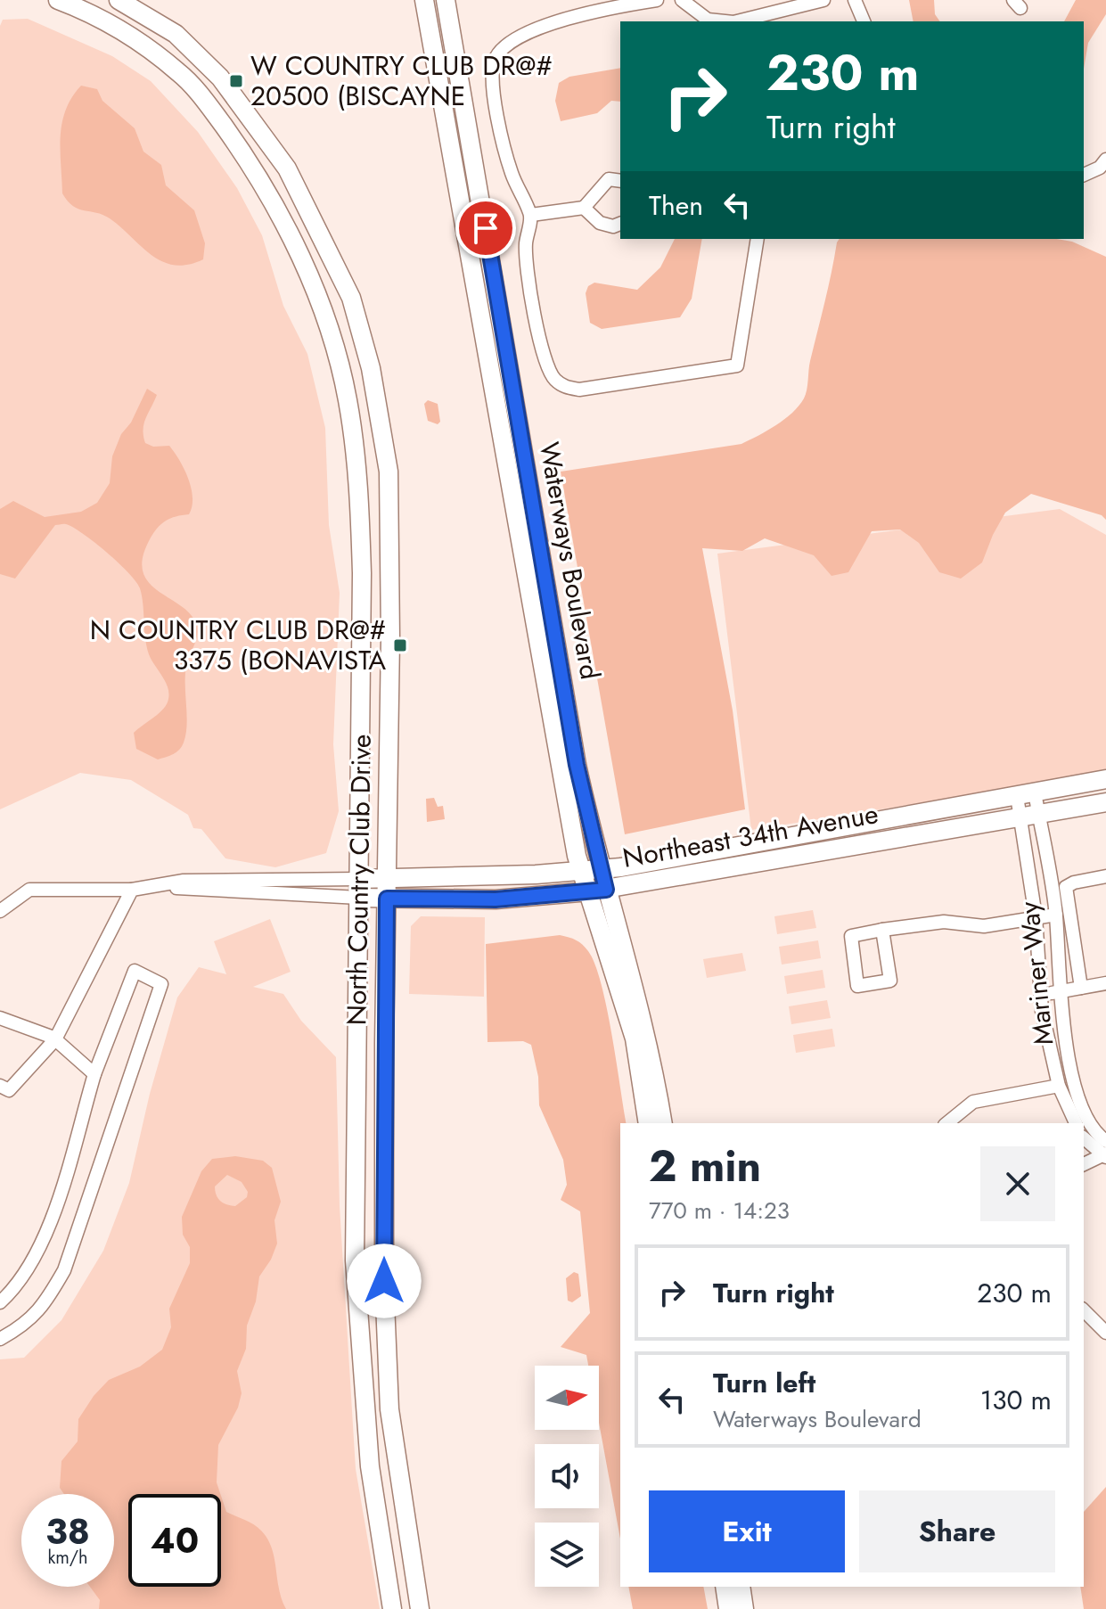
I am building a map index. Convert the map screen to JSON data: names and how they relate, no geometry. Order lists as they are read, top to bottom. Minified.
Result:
{"streets":{"street":["Waterways Boulevard","Northeast 34th Avenue","North Country Club Drive","Mariner Way"]},"crossings":[["Waterways Boulevard","Northeast 34th Avenue"],["Northeast 34th Avenue","North Country Club Drive"],["Northeast 34th Avenue","Mariner Way"]],"places":{"transit":["W COUNTRY CLUB DR@# 20500 (BISCAYNE","N COUNTRY CLUB DR@# 3375 (BONAVISTA"]},"north":"right","page":{"turn":["230 m","Turn right"],"then":"Then","heading":["2 min","770 m · 14:23"],"list":[{"name":"Turn right","value":"230 m"},{"name":"Turn left","note":"Waterways Boulevard","value":"130 m"}],"buttons":["Exit","Share"],"speed":"38 km/h","limit":"40"}}
